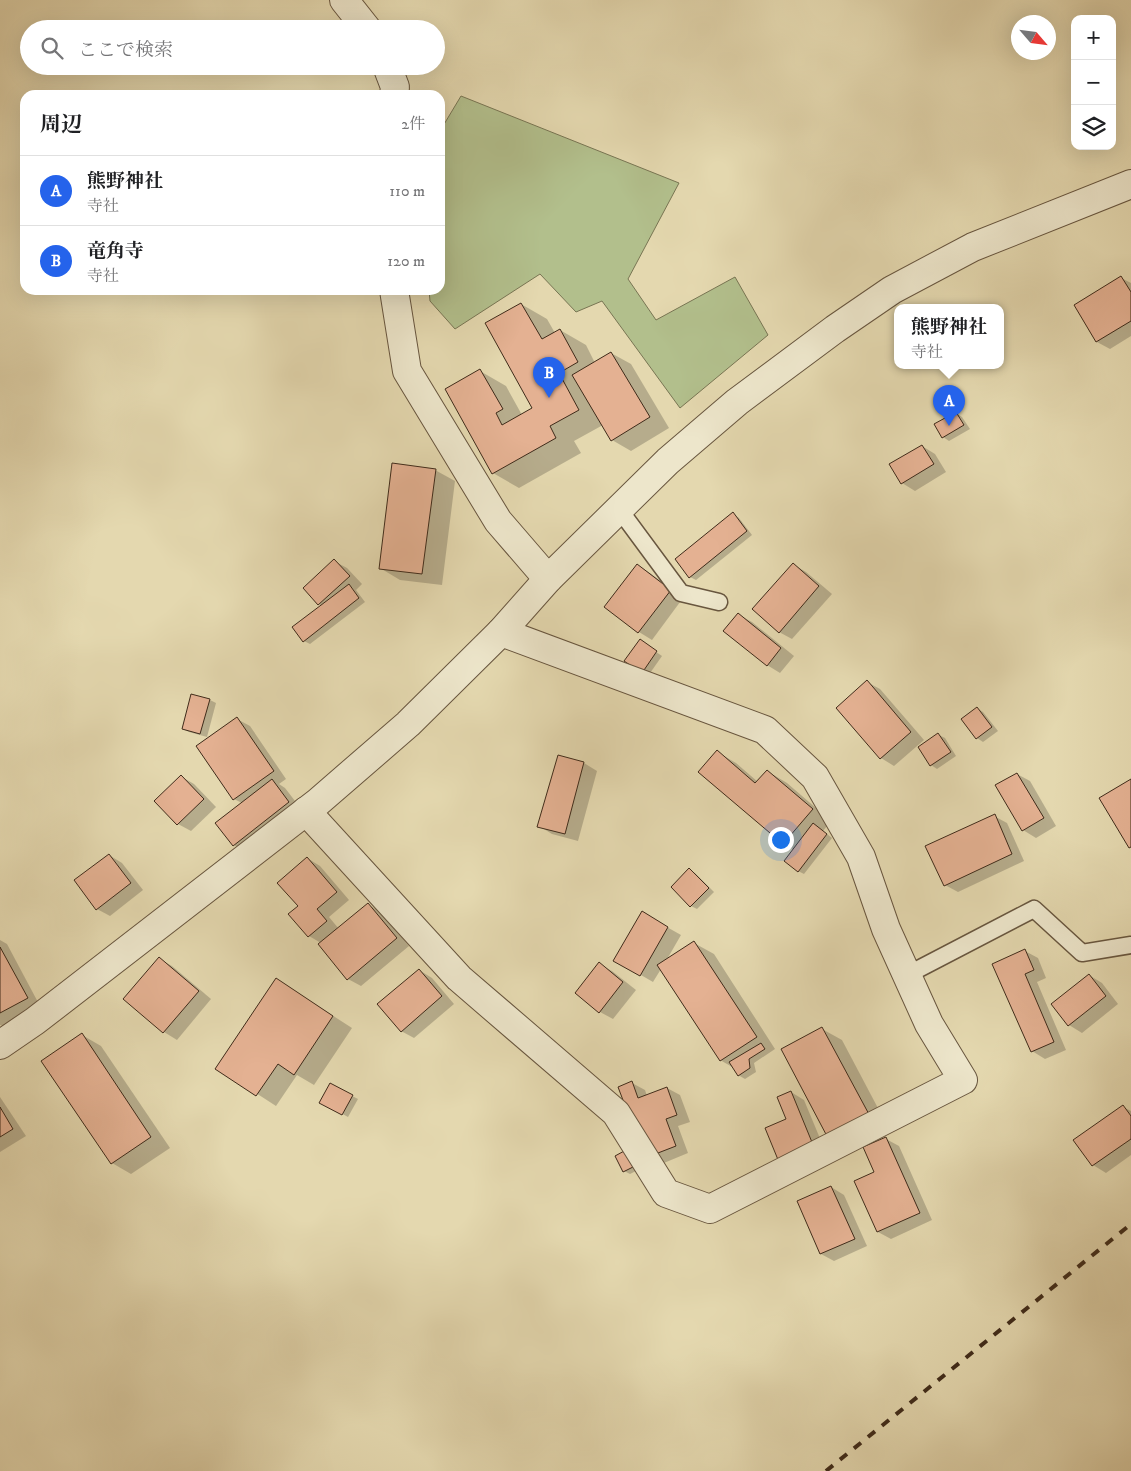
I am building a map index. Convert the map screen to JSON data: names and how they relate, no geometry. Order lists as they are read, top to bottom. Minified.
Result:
{"north":"bottom right","page":{"map_buttons":["+","−"],"search":"ここで検索","heading":["周辺","2件"],"list":[{"mark":"A","name":"熊野神社","note":"寺社","value":"110 m"},{"mark":"B","name":"竜角寺","note":"寺社","value":"120 m"}],"popup":["熊野神社","寺社"],"pins":["B","A"]}}
